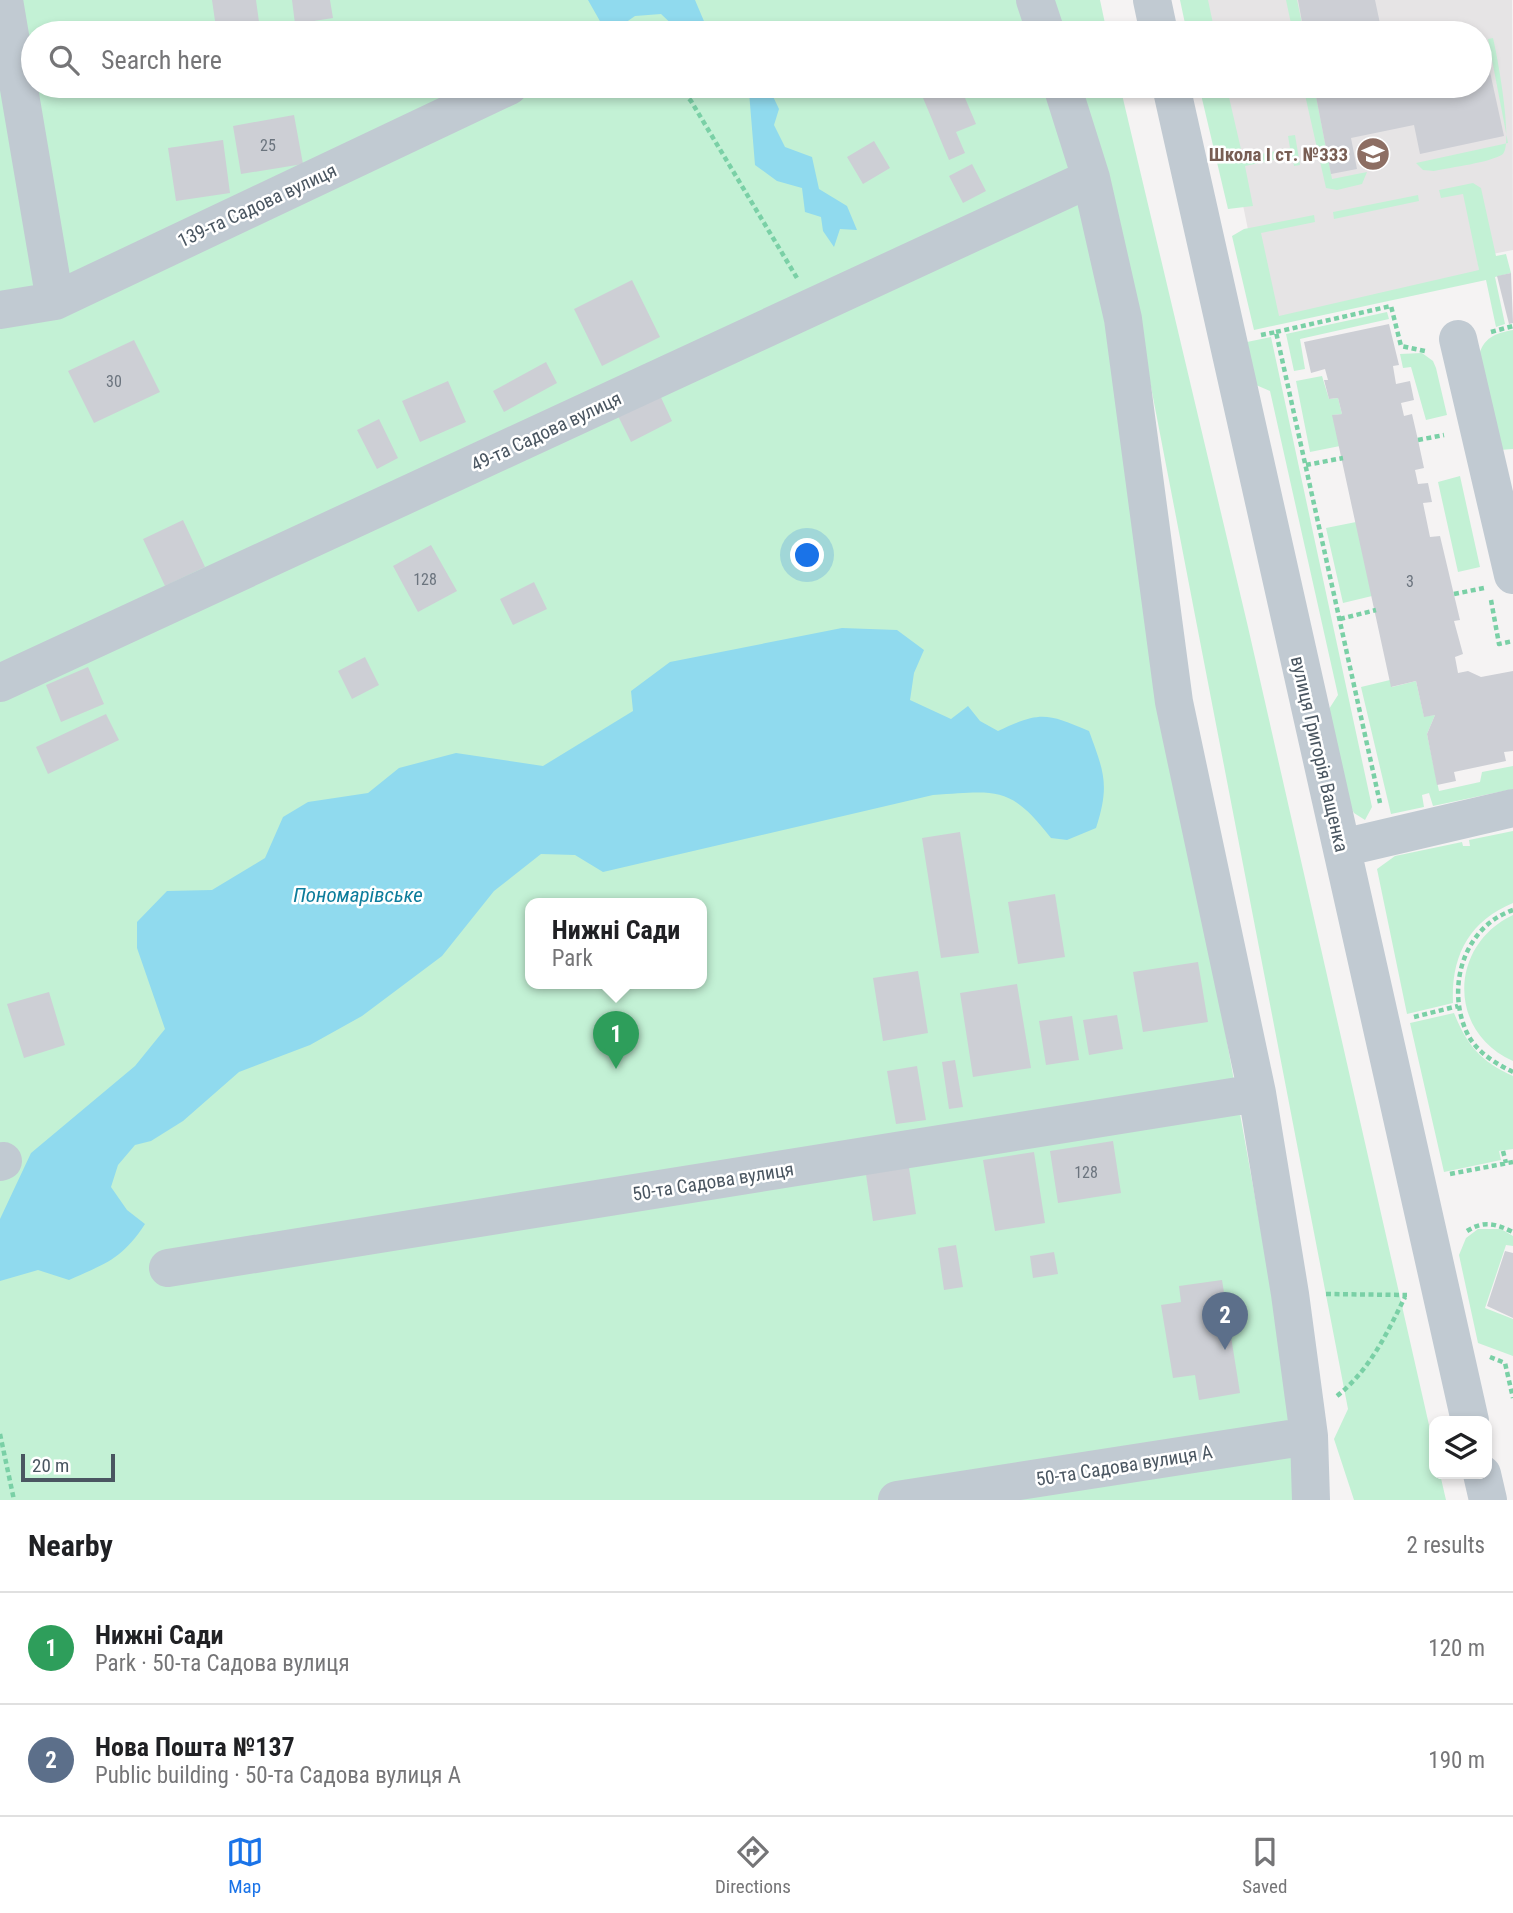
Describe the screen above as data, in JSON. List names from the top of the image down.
{
  "streets": {
    "street": [
      "139-та Садова вулиця",
      "49-та Садова вулиця",
      "вулиця Григорія Ващенка",
      "50-та Садова вулиця",
      "50-та Садова вулиця А"
    ]
  },
  "water": ["Пономарівське"],
  "places": {
    "school or university": ["Школа І ст. №333"]
  },
  "house_numbers": [
    "25",
    "30",
    "128",
    "3",
    "128"
  ],
  "scale_bar": "20 m",
  "page": {
    "search": "Search here",
    "popup": ["Нижні Сади", "Park"],
    "pins": ["1", "2"],
    "scale": "20 m",
    "heading": ["Nearby", "2 results"],
    "list": [
      {
        "mark": "1",
        "name": "Нижні Сади",
        "note": "Park · 50-та Садова вулиця",
        "value": "120 m"
      },
      {
        "mark": "2",
        "name": "Нова Пошта №137",
        "note": "Public building · 50-та Садова вулиця А",
        "value": "190 m"
      }
    ],
    "nav": ["Map", "Directions", "Saved"]
  }
}
